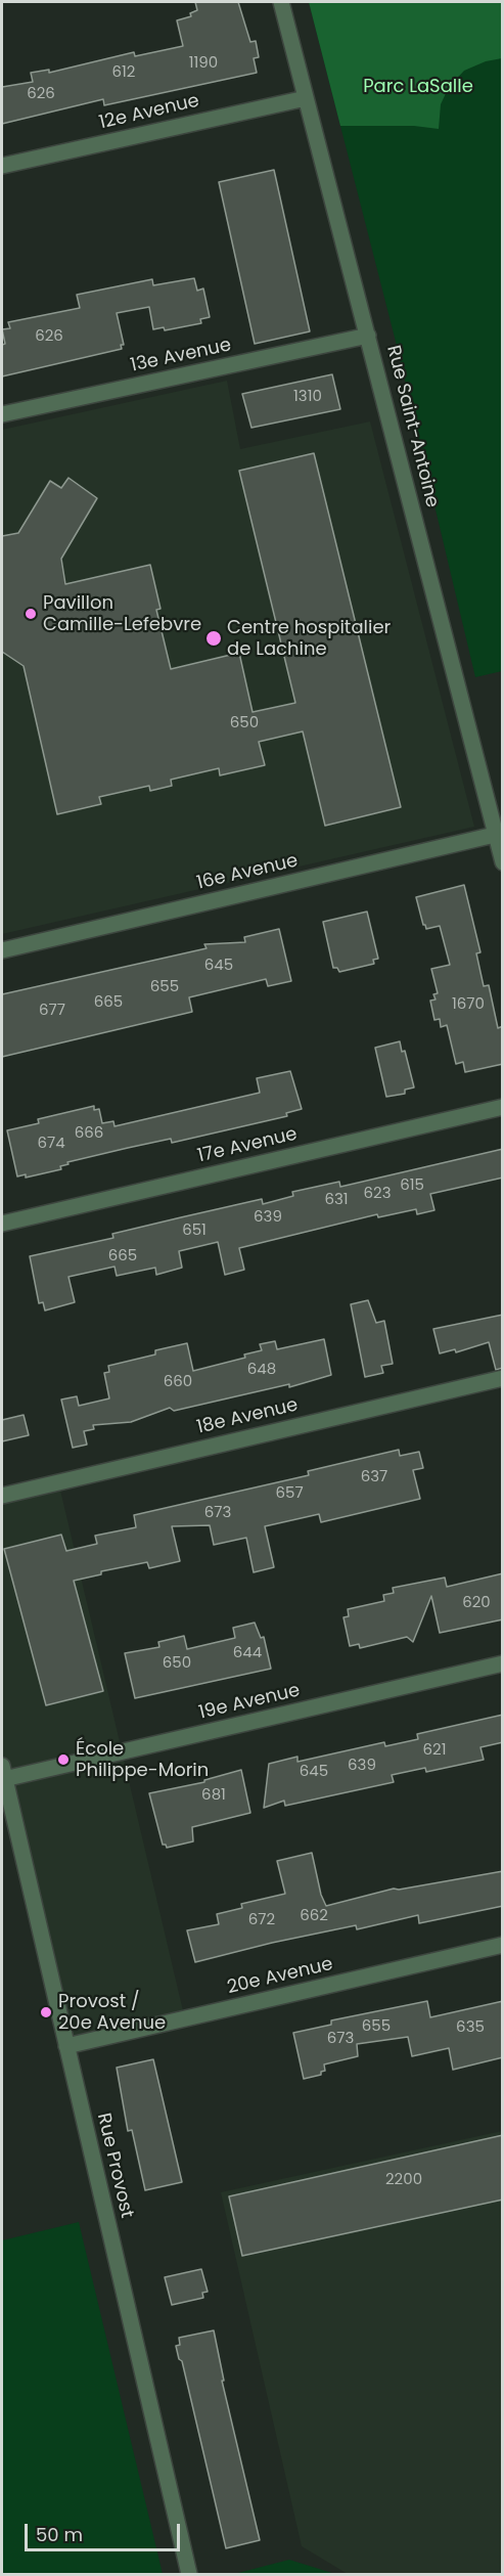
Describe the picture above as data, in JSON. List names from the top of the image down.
{
  "streets": {
    "street": [
      "12e Avenue",
      "13e Avenue",
      "Rue Saint-Antoine",
      "16e Avenue",
      "17e Avenue",
      "18e Avenue",
      "19e Avenue",
      "20e Avenue",
      "Rue Provost"
    ]
  },
  "crossings": [
    ["12e Avenue", "Rue Saint-Antoine"],
    ["13e Avenue", "Rue Saint-Antoine"],
    ["Rue Saint-Antoine", "16e Avenue"],
    ["19e Avenue", "Rue Provost"],
    ["20e Avenue", "Rue Provost"]
  ],
  "parks": ["Parc LaSalle"],
  "places": [
    "Pavillon Camille-Lefebvre",
    "Centre hospitalier de Lachine",
    "École Philippe-Morin",
    "Provost / 20e Avenue"
  ],
  "house_numbers": [
    "1190",
    "612",
    "626",
    "626",
    "1310",
    "650",
    "645",
    "655",
    "665",
    "1670",
    "677",
    "666",
    "674",
    "615",
    "623",
    "631",
    "639",
    "651",
    "665",
    "648",
    "660",
    "637",
    "657",
    "673",
    "620",
    "644",
    "650",
    "621",
    "639",
    "645",
    "681",
    "662",
    "672",
    "655",
    "635",
    "673",
    "2200"
  ],
  "scale_bar": "50 m"
}
